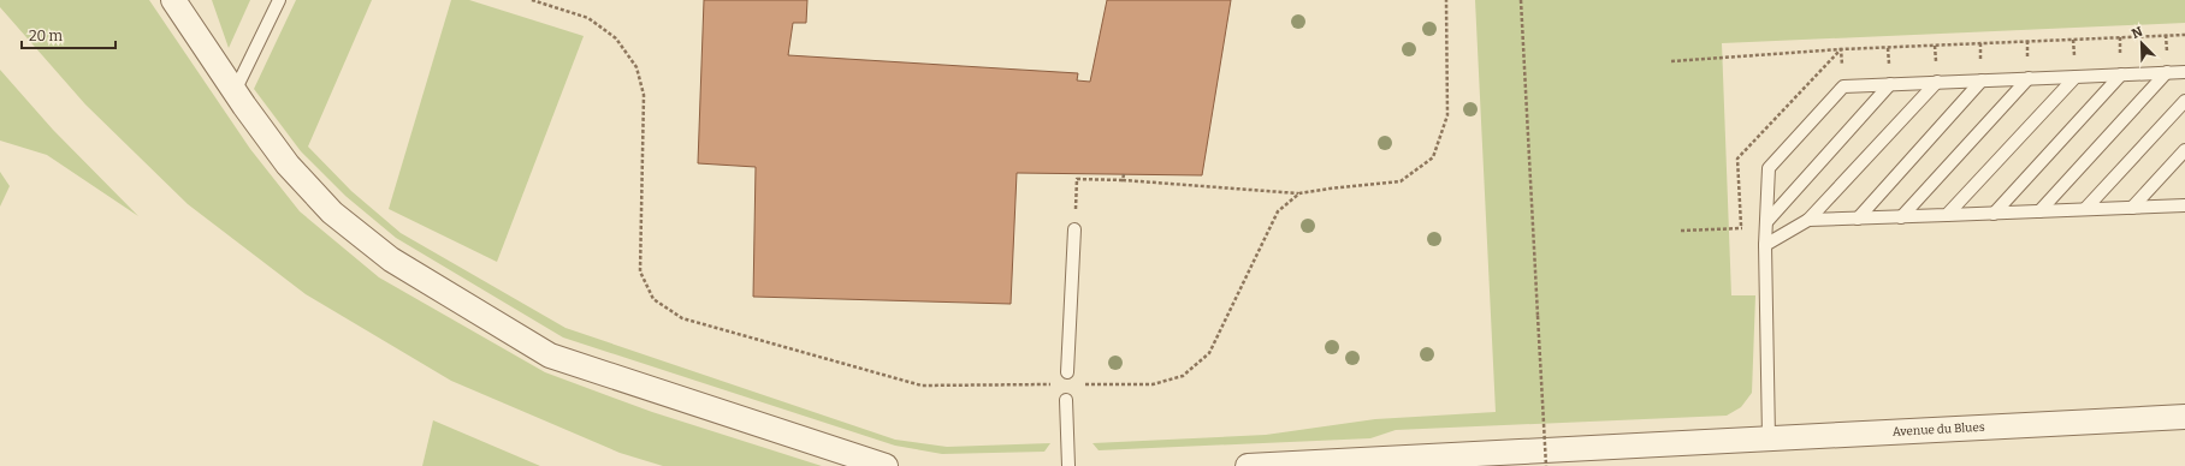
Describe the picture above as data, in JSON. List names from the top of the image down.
{
  "streets": {
    "street": ["Avenue du Blues"]
  },
  "scale_bar": "20 m",
  "north": "top left"
}
